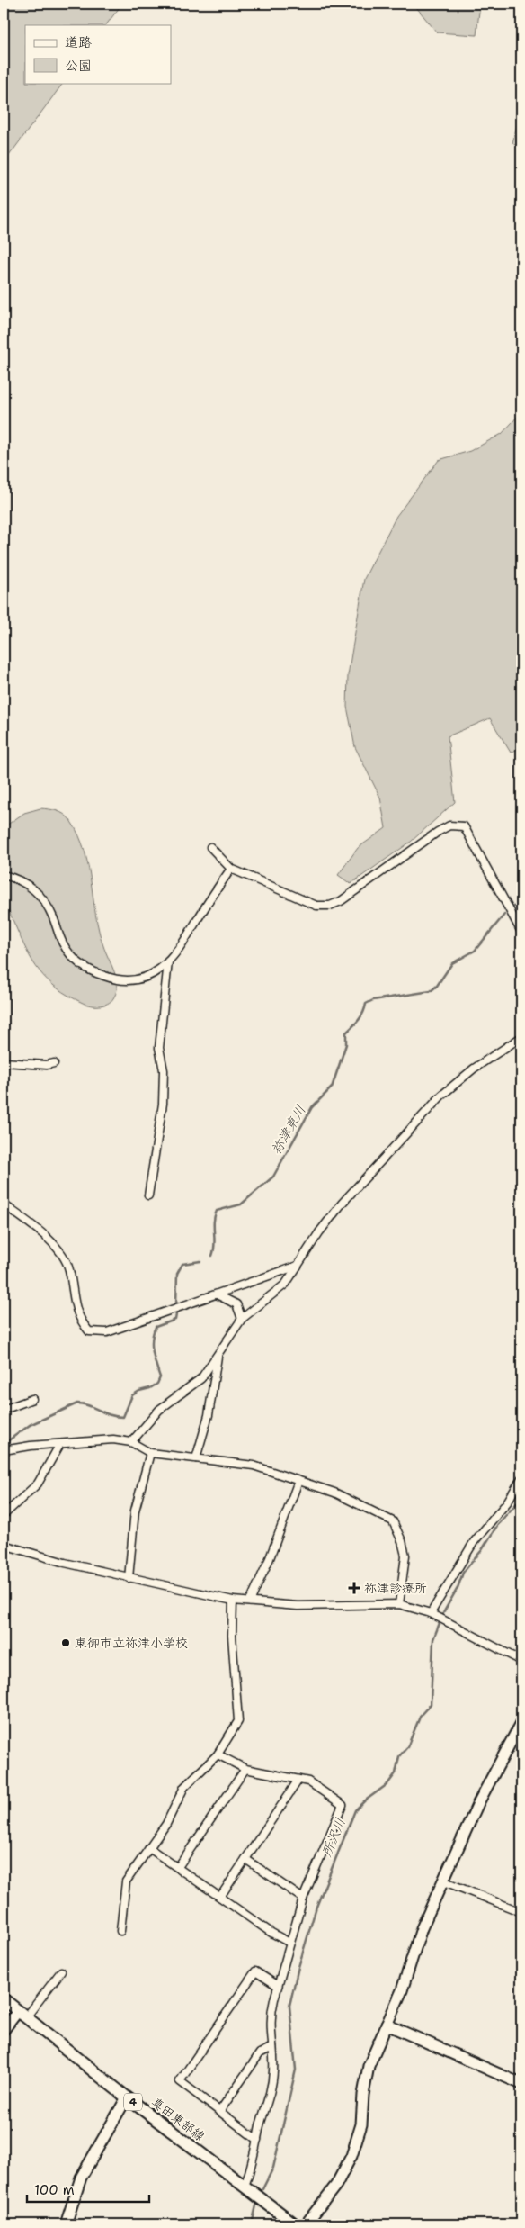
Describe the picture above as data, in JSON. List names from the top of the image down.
{
  "streets": {
    "main road": ["4", "真田東部線"]
  },
  "water": ["祢津東川", "所沢川"],
  "places": {
    "health": ["祢津診療所"],
    "other": ["東御市立祢津小学校"]
  },
  "legend": ["道路", "公園"],
  "scale_bar": "100 m"
}
